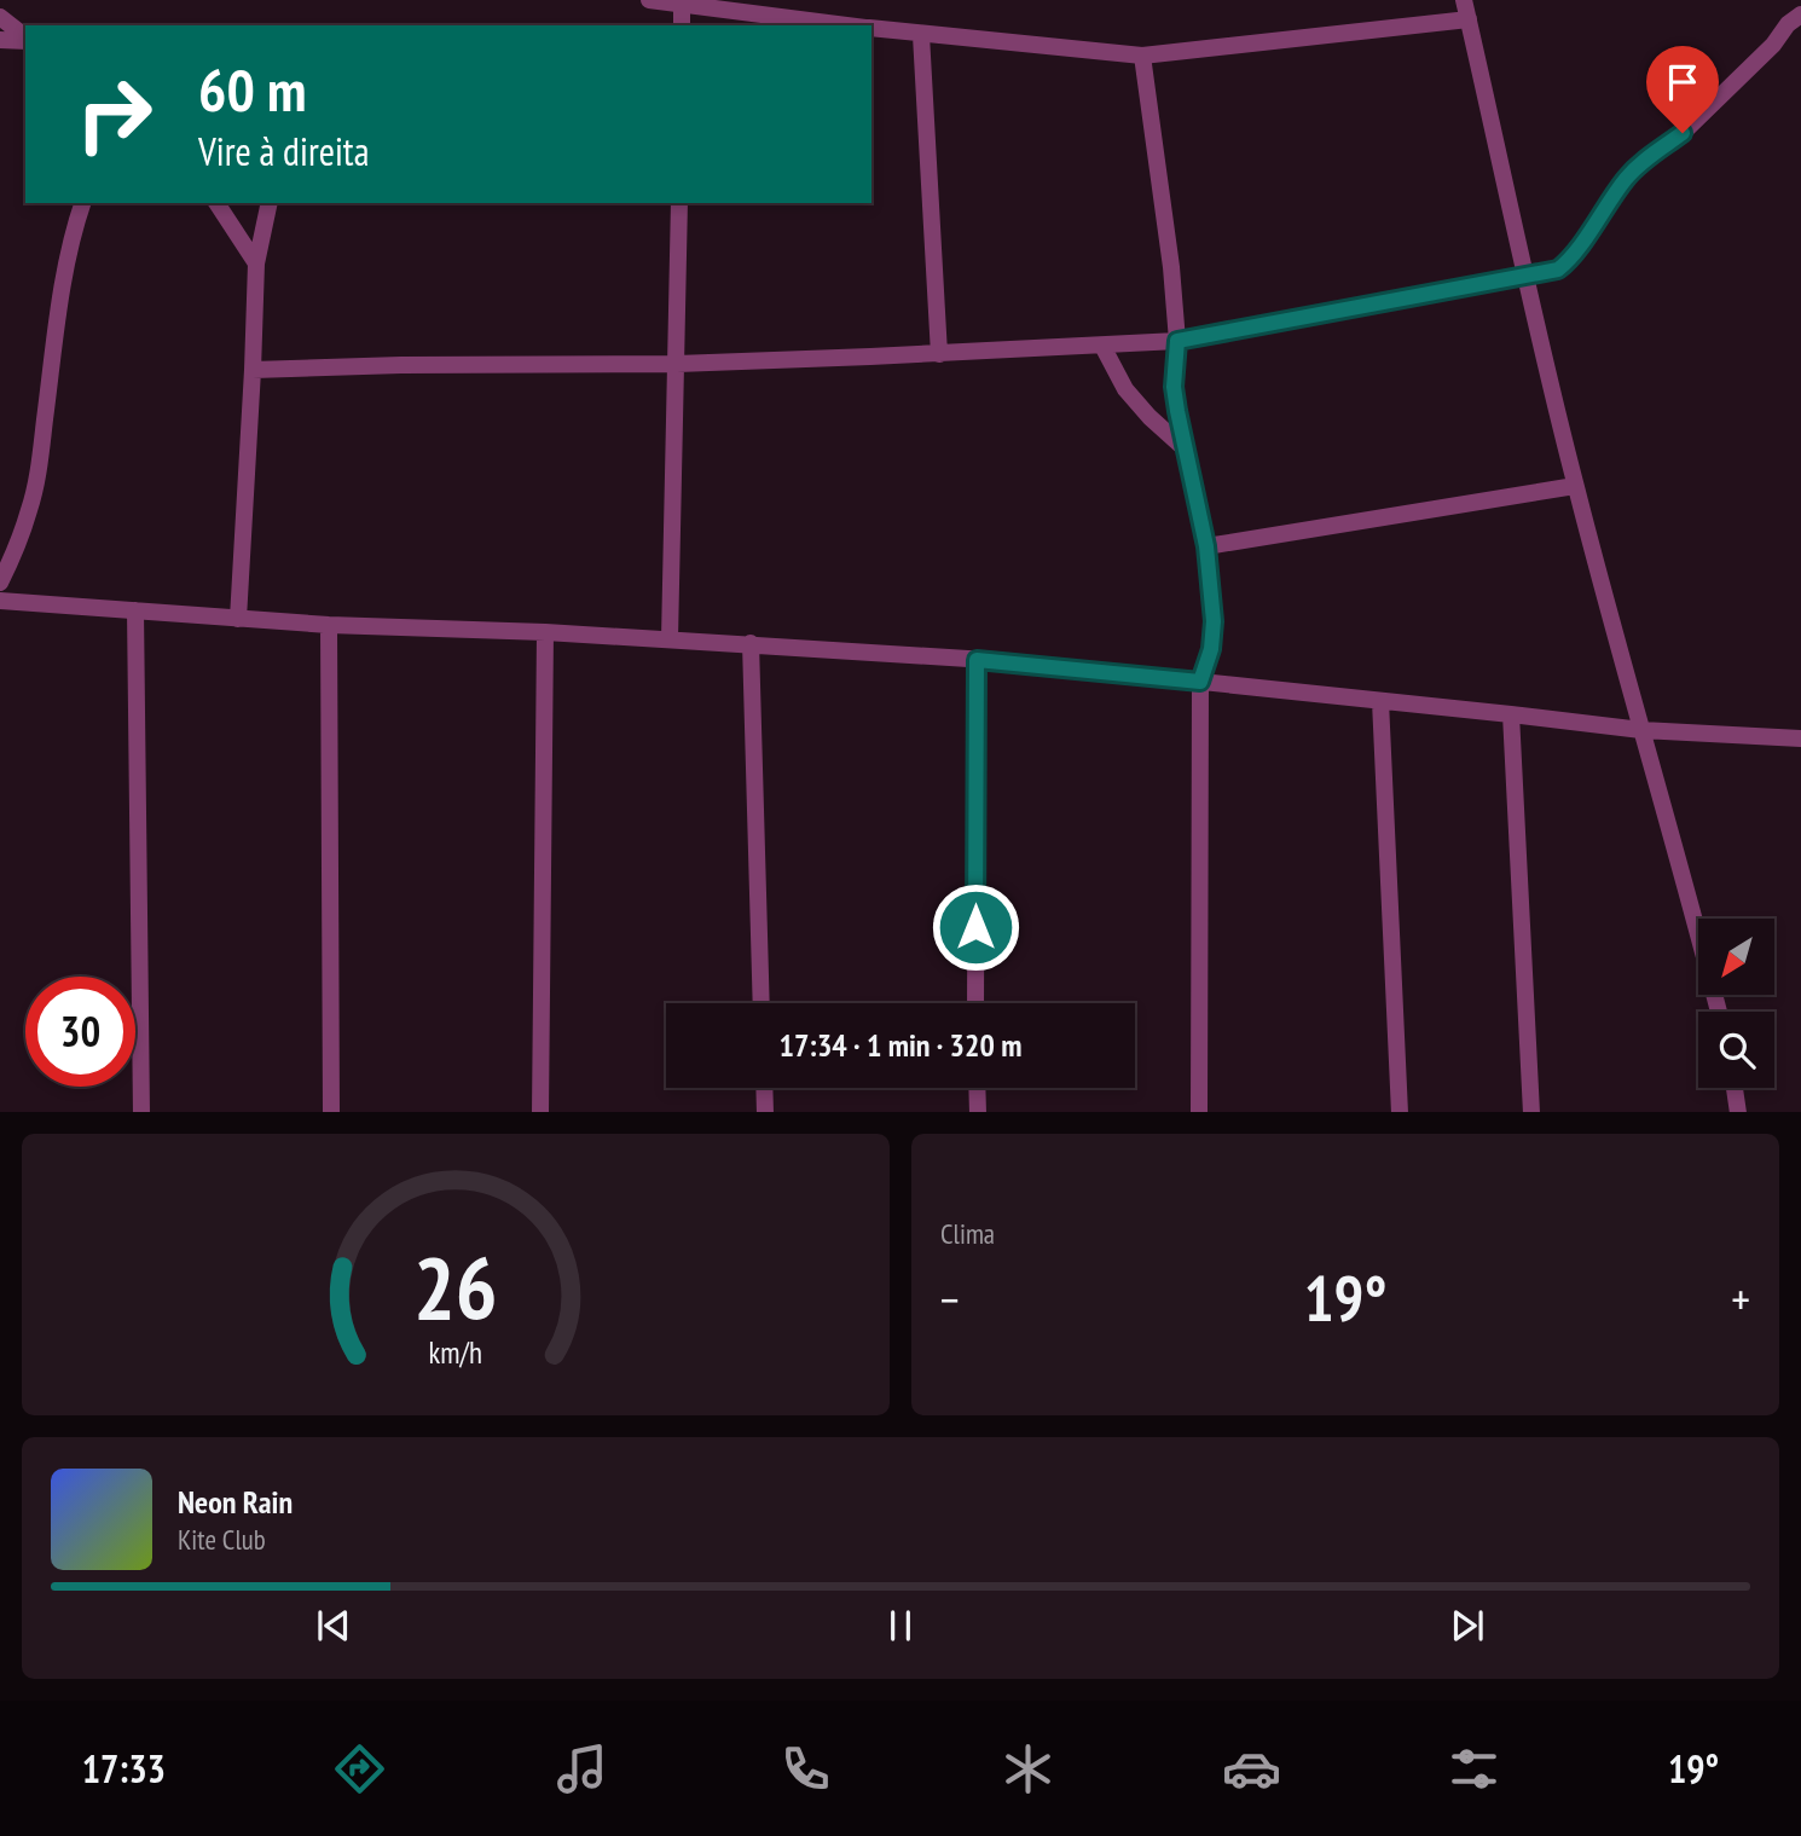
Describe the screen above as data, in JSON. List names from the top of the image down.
{
  "north": "bottom left",
  "page": {
    "turn": ["60 m", "Vire à direita"],
    "limit": "30",
    "trip": "17:34 · 1 min · 320 m",
    "tile": "Clima",
    "heat": ["−", "19°", "+"],
    "song": ["Neon Rain", "Kite Club"],
    "tabs": ["17:33", "19°"],
    "gauge": ["26", "km/h"]
  }
}
